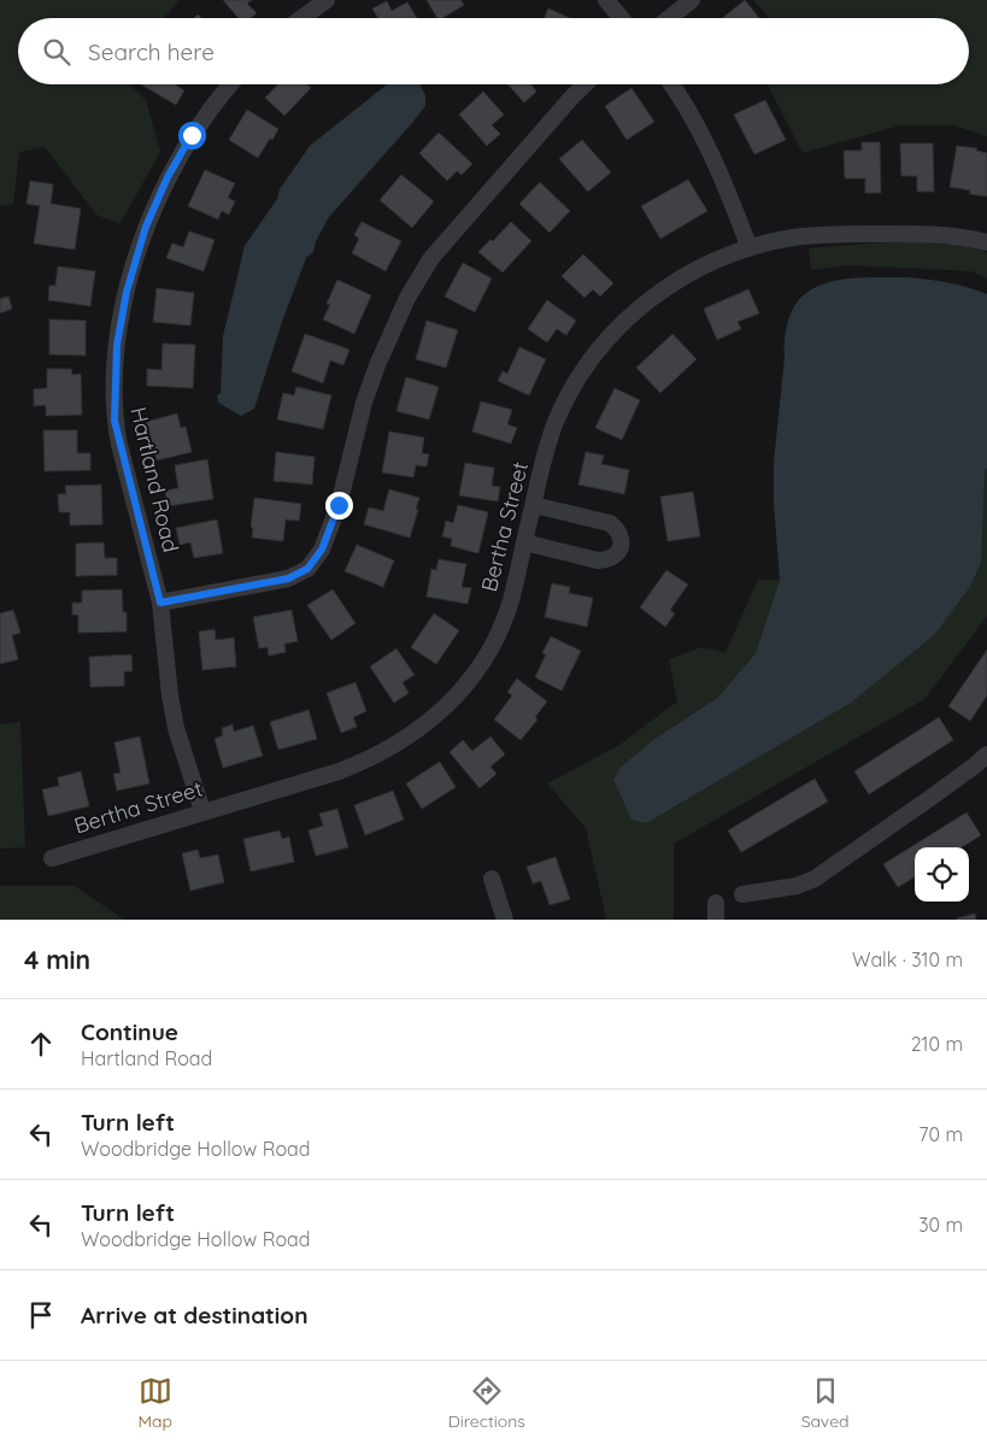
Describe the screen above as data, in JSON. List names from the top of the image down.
{
  "streets": {
    "street": ["Hartland Road", "Bertha Street"]
  },
  "crossings": [
    ["Hartland Road", "Bertha Street"]
  ],
  "page": {
    "search": "Search here",
    "heading": ["4 min", "Walk · 310 m"],
    "list": [
      ["Continue", "Hartland Road", "210 m"],
      ["Turn left", "Woodbridge Hollow Road", "70 m"],
      ["Turn left", "Woodbridge Hollow Road", "30 m"],
      "Arrive at destination"
    ],
    "nav": ["Map", "Directions", "Saved"]
  }
}
